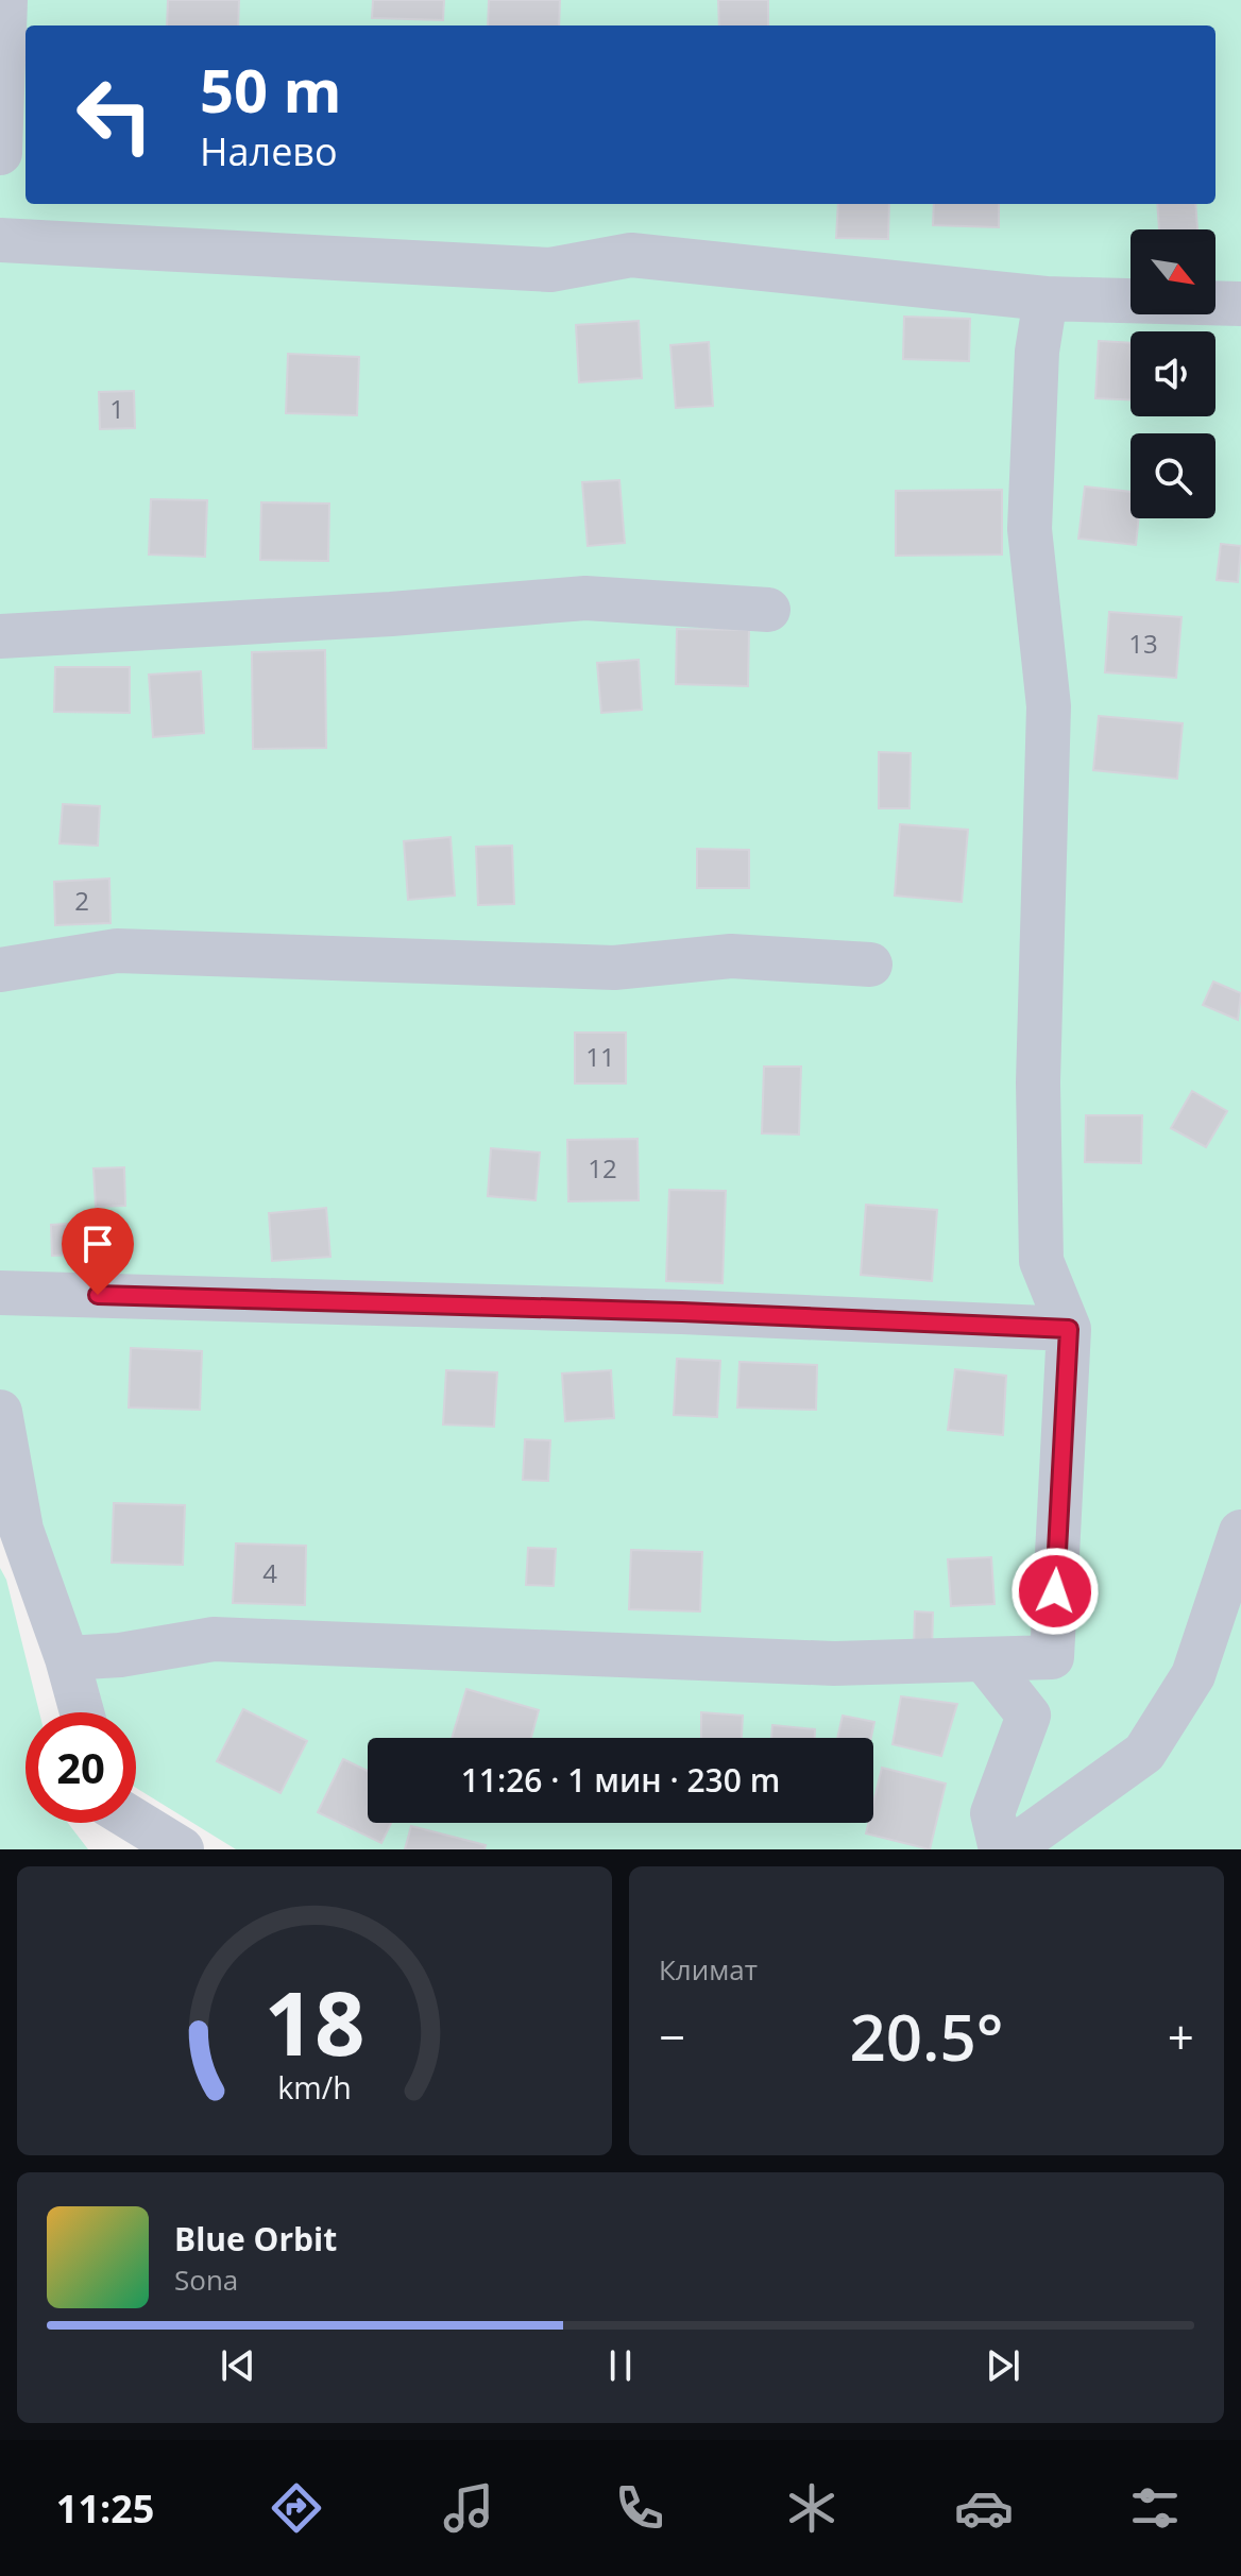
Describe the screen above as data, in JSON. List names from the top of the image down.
{
  "house_numbers": [
    "1",
    "13",
    "2",
    "11",
    "12",
    "4"
  ],
  "north": "bottom right",
  "page": {
    "turn": ["50 m", "Налево"],
    "limit": "20",
    "trip": "11:26 · 1 мин · 230 m",
    "tile": "Климат",
    "heat": ["−", "20.5°", "+"],
    "song": ["Blue Orbit", "Sona"],
    "tabs": "11:25",
    "gauge": ["18", "km/h"]
  }
}
